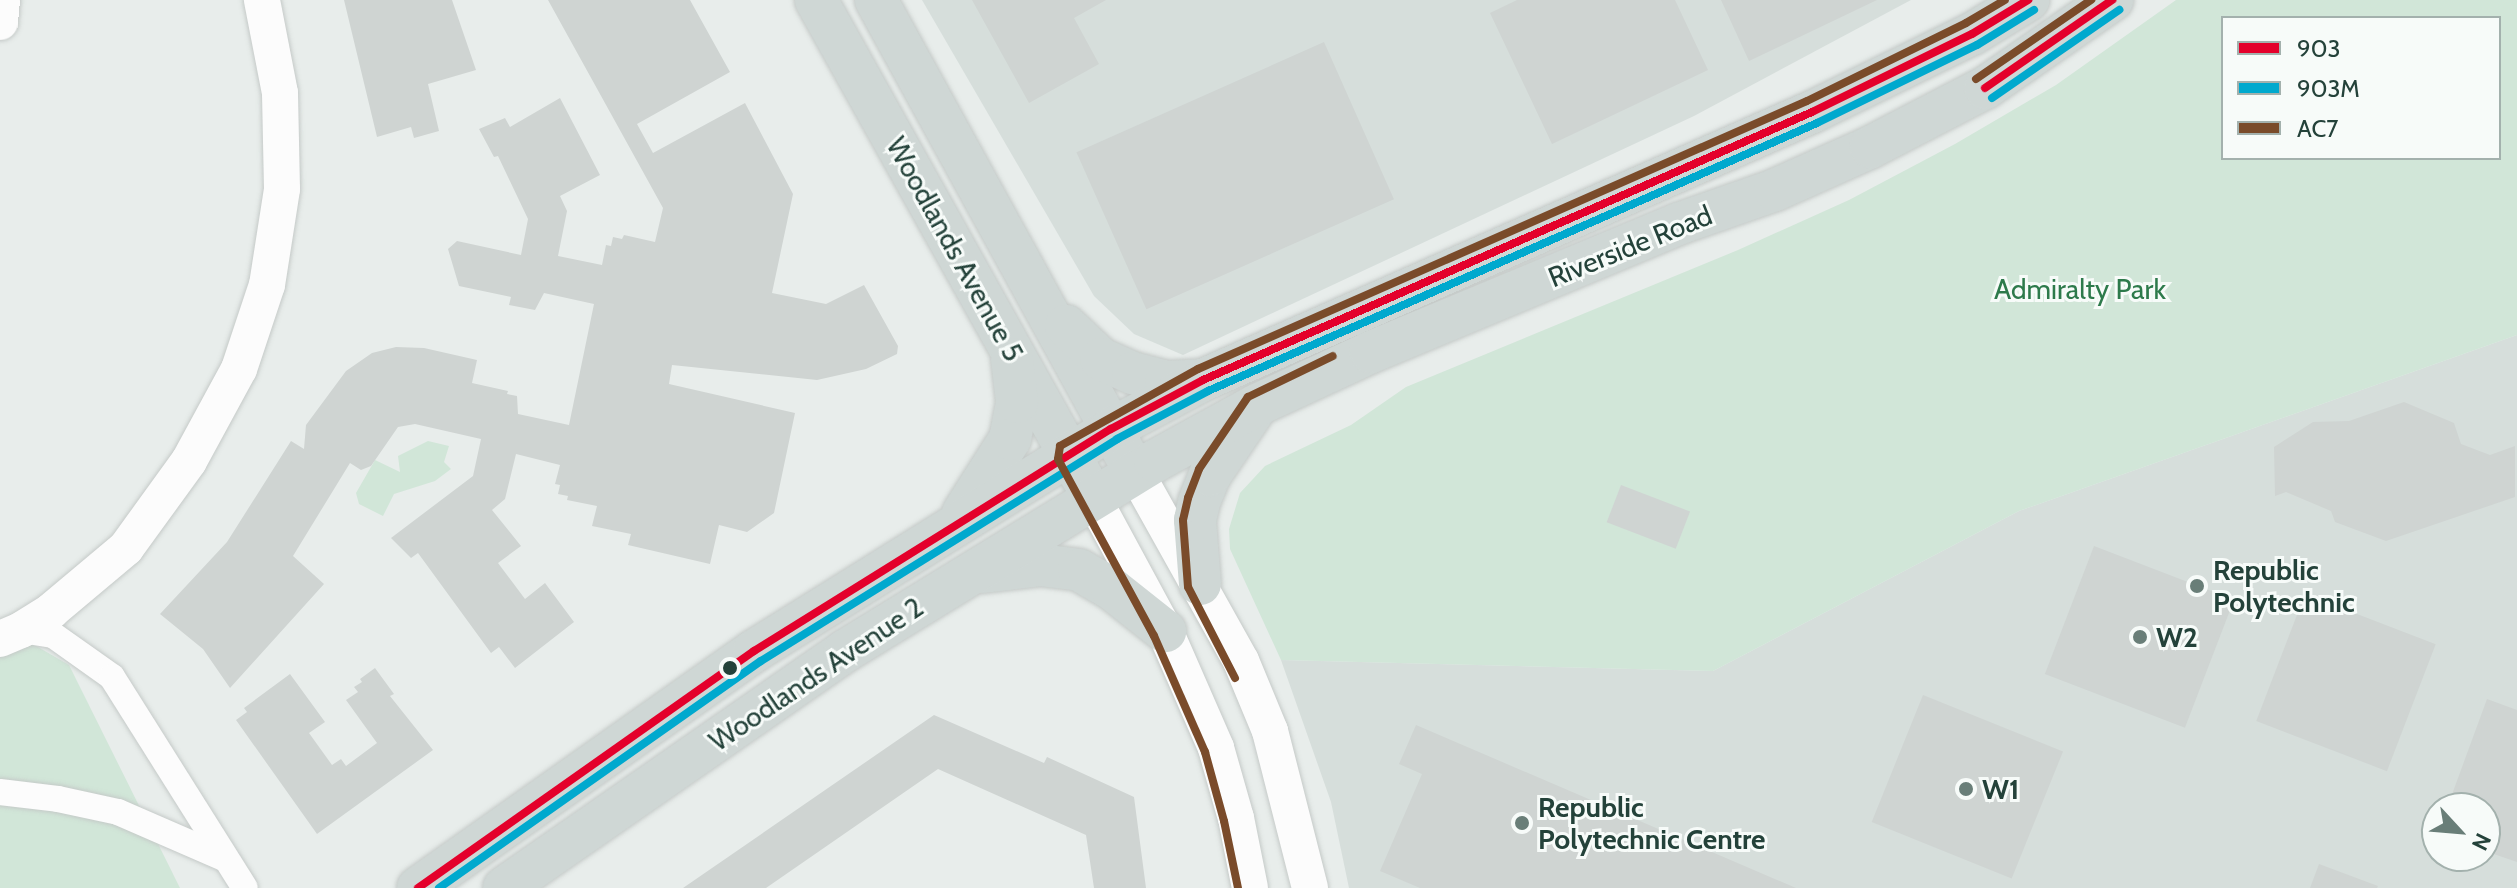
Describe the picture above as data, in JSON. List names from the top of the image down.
{
  "streets": {
    "main road": ["Riverside Road", "Woodlands Avenue 5", "Woodlands Avenue 2"]
  },
  "crossings": [
    ["Riverside Road", "Woodlands Avenue 5"],
    ["Riverside Road", "Woodlands Avenue 2"],
    ["Woodlands Avenue 5", "Woodlands Avenue 2"]
  ],
  "parks": ["Admiralty Park"],
  "places": [
    "Republic Polytechnic",
    "W2",
    "W1",
    "Republic Polytechnic Centre"
  ],
  "lines": ["transit line 903", "transit line AC7", "transit line 903M"],
  "legend": ["903", "903M", "AC7"],
  "north": "bottom right"
}
